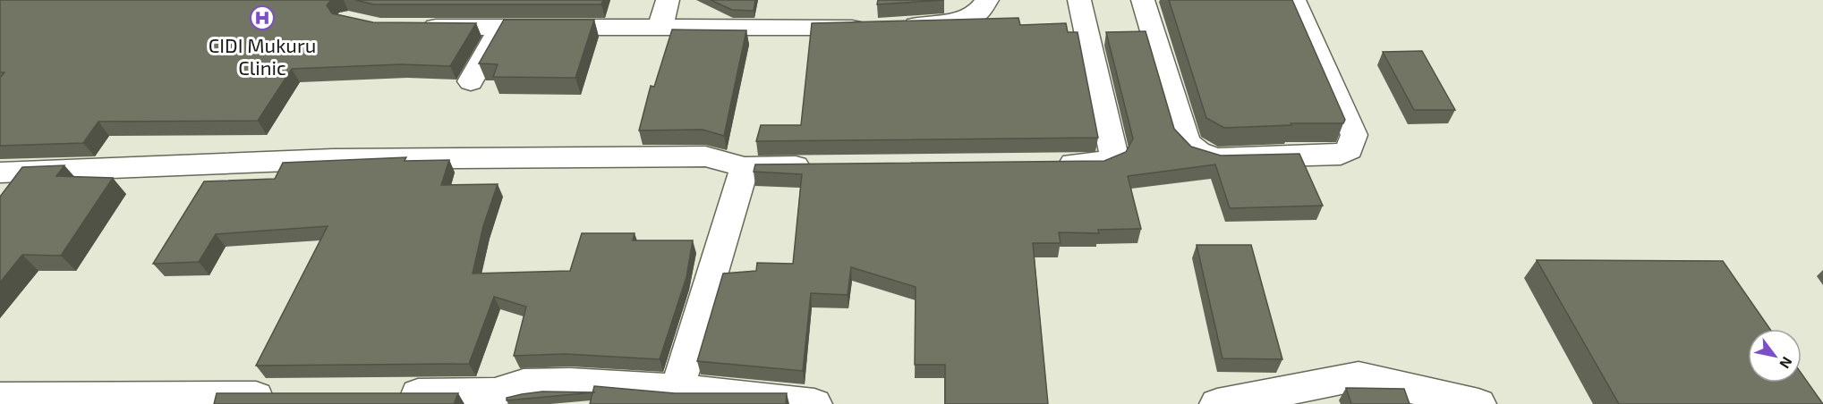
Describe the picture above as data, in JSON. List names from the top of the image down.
{
  "places": {
    "hospital": ["CIDI Mukuru Clinic"]
  },
  "north": "bottom right"
}
